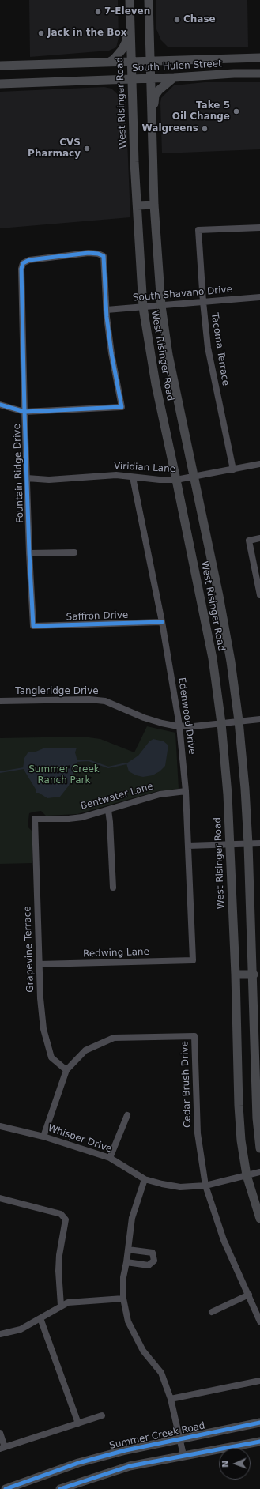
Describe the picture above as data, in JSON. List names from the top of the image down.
{
  "streets": {
    "main road": ["South Hulen Street", "West Risinger Road", "Summer Creek Road"],
    "street": [
      "South Shavano Drive",
      "Tacoma Terrace",
      "Viridian Lane",
      "Fountain Ridge Drive",
      "Saffron Drive",
      "Tangleridge Drive",
      "Edenwood Drive",
      "Bentwater Lane",
      "Grapevine Terrace",
      "Redwing Lane",
      "Cedar Brush Drive",
      "Whisper Drive"
    ]
  },
  "crossings": [
    ["South Hulen Street", "West Risinger Road"],
    ["West Risinger Road", "South Shavano Drive"],
    ["West Risinger Road", "Viridian Lane"],
    ["West Risinger Road", "Tangleridge Drive"],
    ["West Risinger Road", "Whisper Drive"],
    ["South Shavano Drive", "Tacoma Terrace"],
    ["South Shavano Drive", "Fountain Ridge Drive"],
    ["Tacoma Terrace", "Viridian Lane"],
    ["Viridian Lane", "Fountain Ridge Drive"],
    ["Viridian Lane", "Edenwood Drive"],
    ["Fountain Ridge Drive", "Saffron Drive"],
    ["Saffron Drive", "Edenwood Drive"],
    ["Tangleridge Drive", "Edenwood Drive"],
    ["Edenwood Drive", "Bentwater Lane"],
    ["Edenwood Drive", "Redwing Lane"],
    ["Bentwater Lane", "Grapevine Terrace"],
    ["Grapevine Terrace", "Redwing Lane"],
    ["Grapevine Terrace", "Cedar Brush Drive"],
    ["Cedar Brush Drive", "Whisper Drive"]
  ],
  "parks": ["Summer Creek Ranch Park"],
  "places": [
    "7-Eleven",
    "Chase",
    "Jack in the Box",
    "Take 5 Oil Change",
    "Walgreens",
    "CVS Pharmacy"
  ],
  "north": "left"
}
